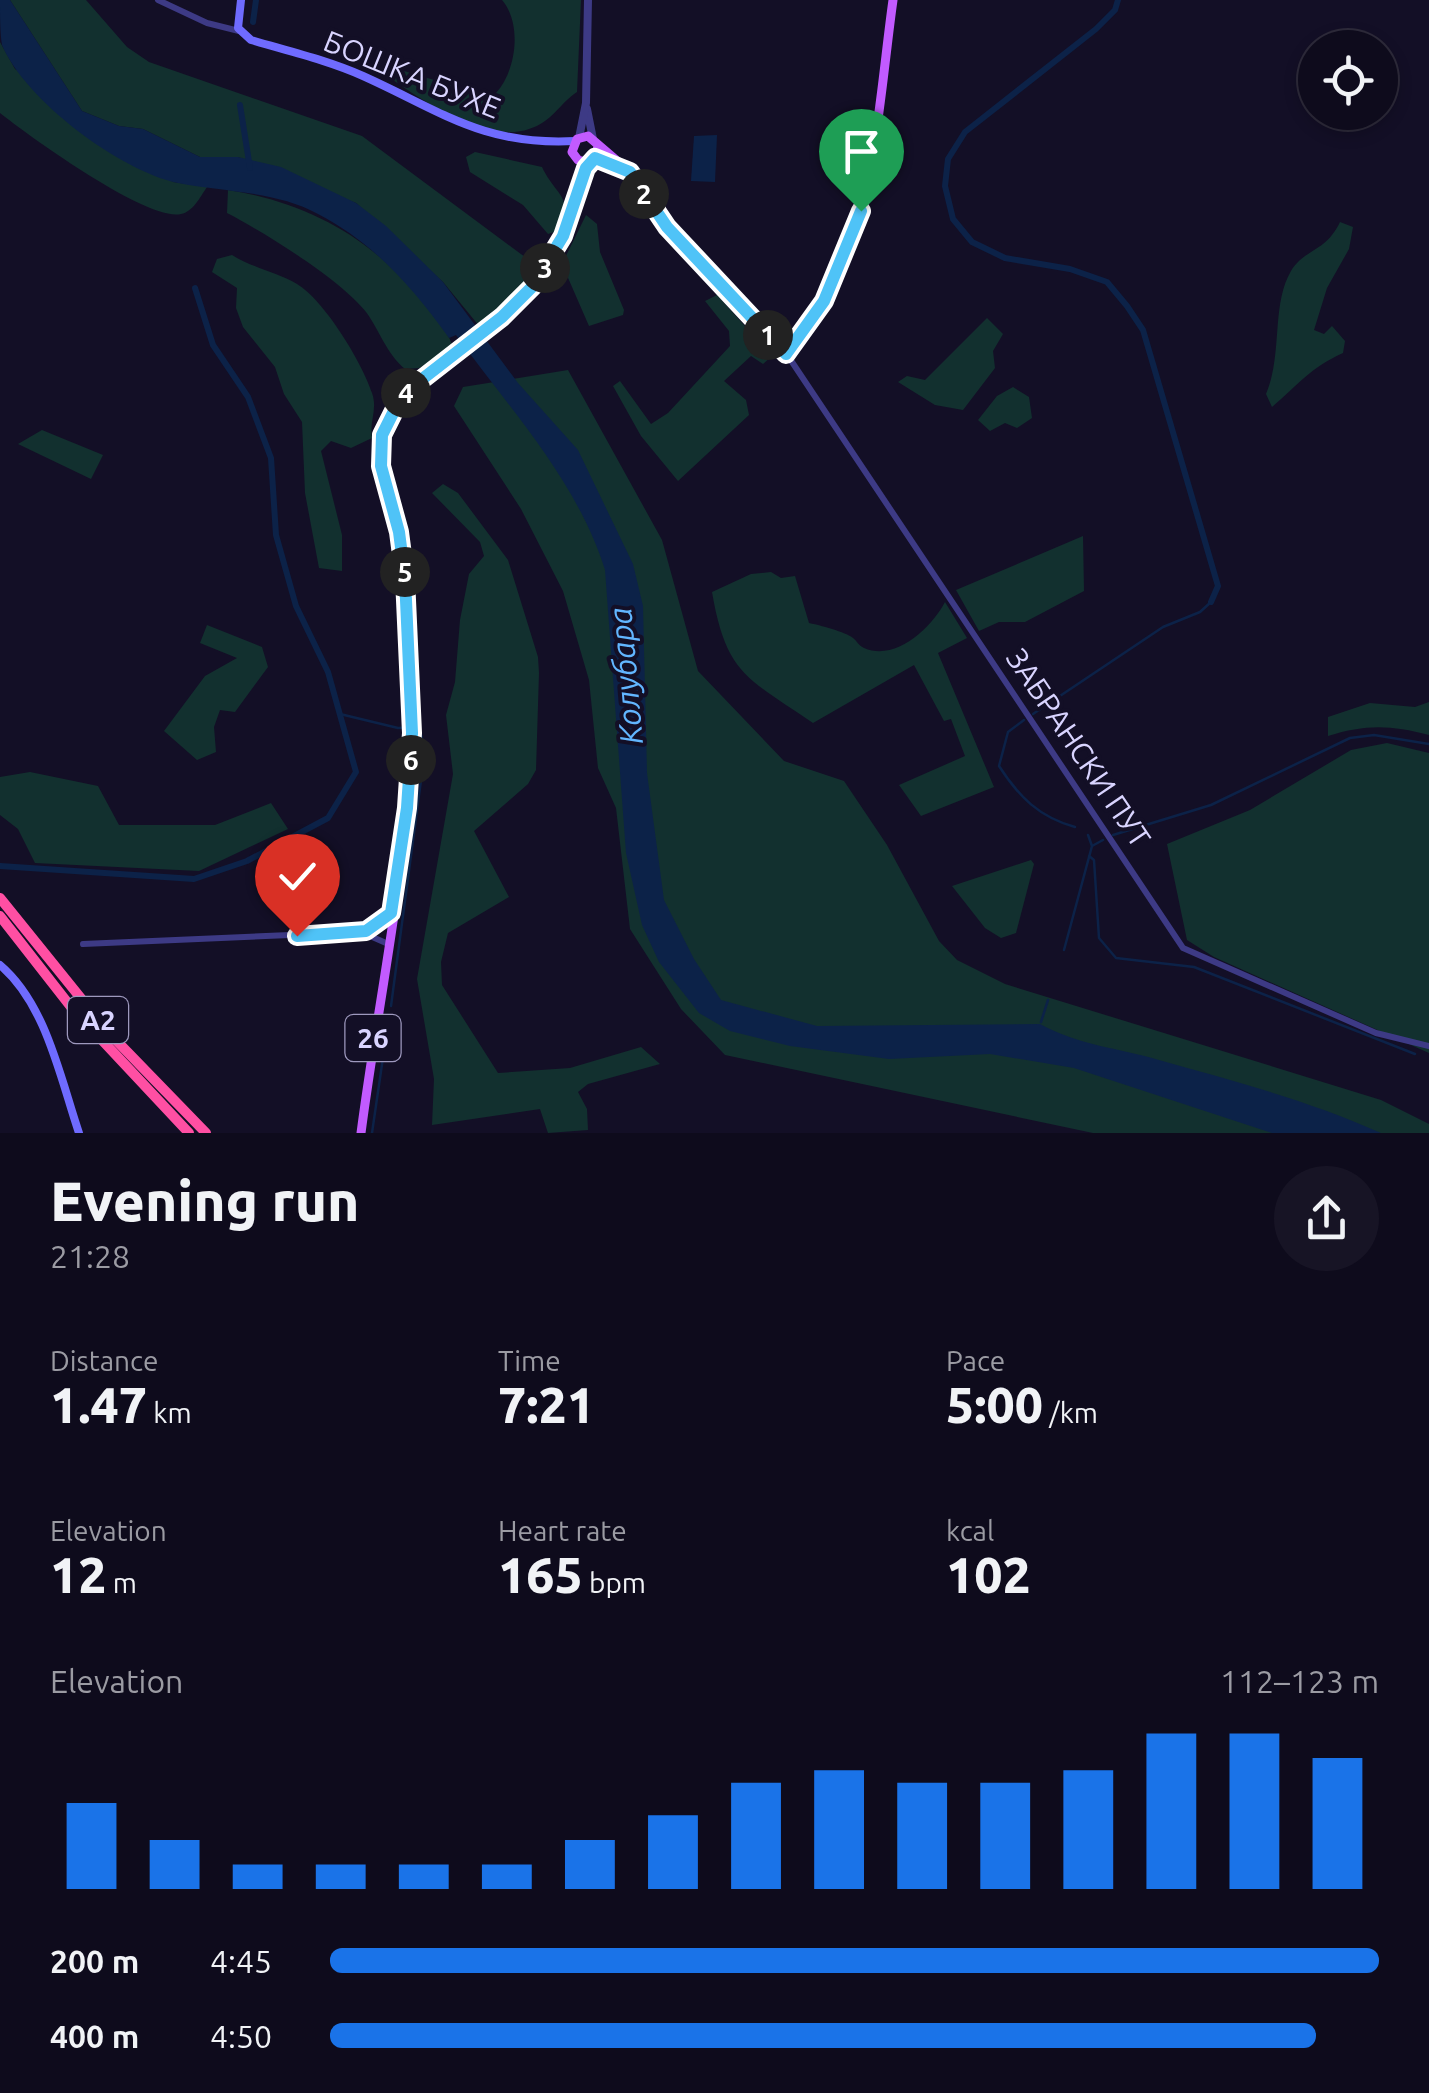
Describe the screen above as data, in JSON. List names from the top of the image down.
{
  "streets": {
    "highway": ["A2"],
    "main road": ["БОШКА БУХЕ", "26"],
    "street": ["ЗАБРАНСКИ ПУТ"]
  },
  "crossings": [
    ["БОШКА БУХЕ", "26"]
  ],
  "water": ["Колубара"],
  "page": {
    "pins": [
      "2",
      "3",
      "1",
      "4",
      "5",
      "6"
    ],
    "heading": ["Evening run", "21:28"],
    "stats": [
      ["Distance", "1.47 km"],
      ["Time", "7:21"],
      ["Pace", "5:00 /km"],
      ["Elevation", "12 m"],
      ["Heart rate", "165 bpm"],
      ["kcal", "102"]
    ],
    "chart": ["Elevation", "112–123 m"],
    "list": [
      {
        "name": "200 m",
        "note": "4:45"
      },
      {
        "name": "400 m",
        "note": "4:50"
      }
    ]
  }
}
